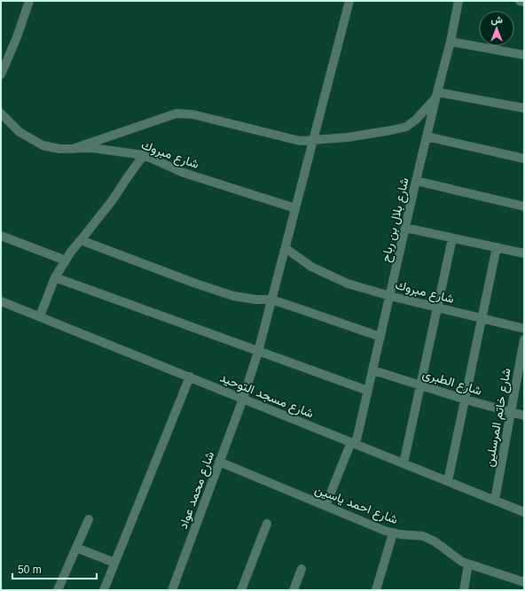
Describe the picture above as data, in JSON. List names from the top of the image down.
{
  "streets": {
    "street": [
      "شارع مبروك",
      "شارع بلال بن رباح",
      "شارع الطبرى",
      "شارع مسجد التوحيد",
      "شارع خاتم المرسلين",
      "شارع محمد عواد",
      "شارع احمد ياسين"
    ]
  },
  "crossings": [
    ["شارع مبروك", "شارع بلال بن رباح"],
    ["شارع مبروك", "شارع محمد عواد"],
    ["شارع بلال بن رباح", "شارع الطبرى"],
    ["شارع بلال بن رباح", "شارع مسجد التوحيد"],
    ["شارع بلال بن رباح", "شارع احمد ياسين"],
    ["شارع الطبرى", "شارع خاتم المرسلين"],
    ["شارع مسجد التوحيد", "شارع خاتم المرسلين"],
    ["شارع مسجد التوحيد", "شارع محمد عواد"],
    ["شارع محمد عواد", "شارع احمد ياسين"]
  ],
  "scale_bar": "50 m",
  "north": "top"
}
